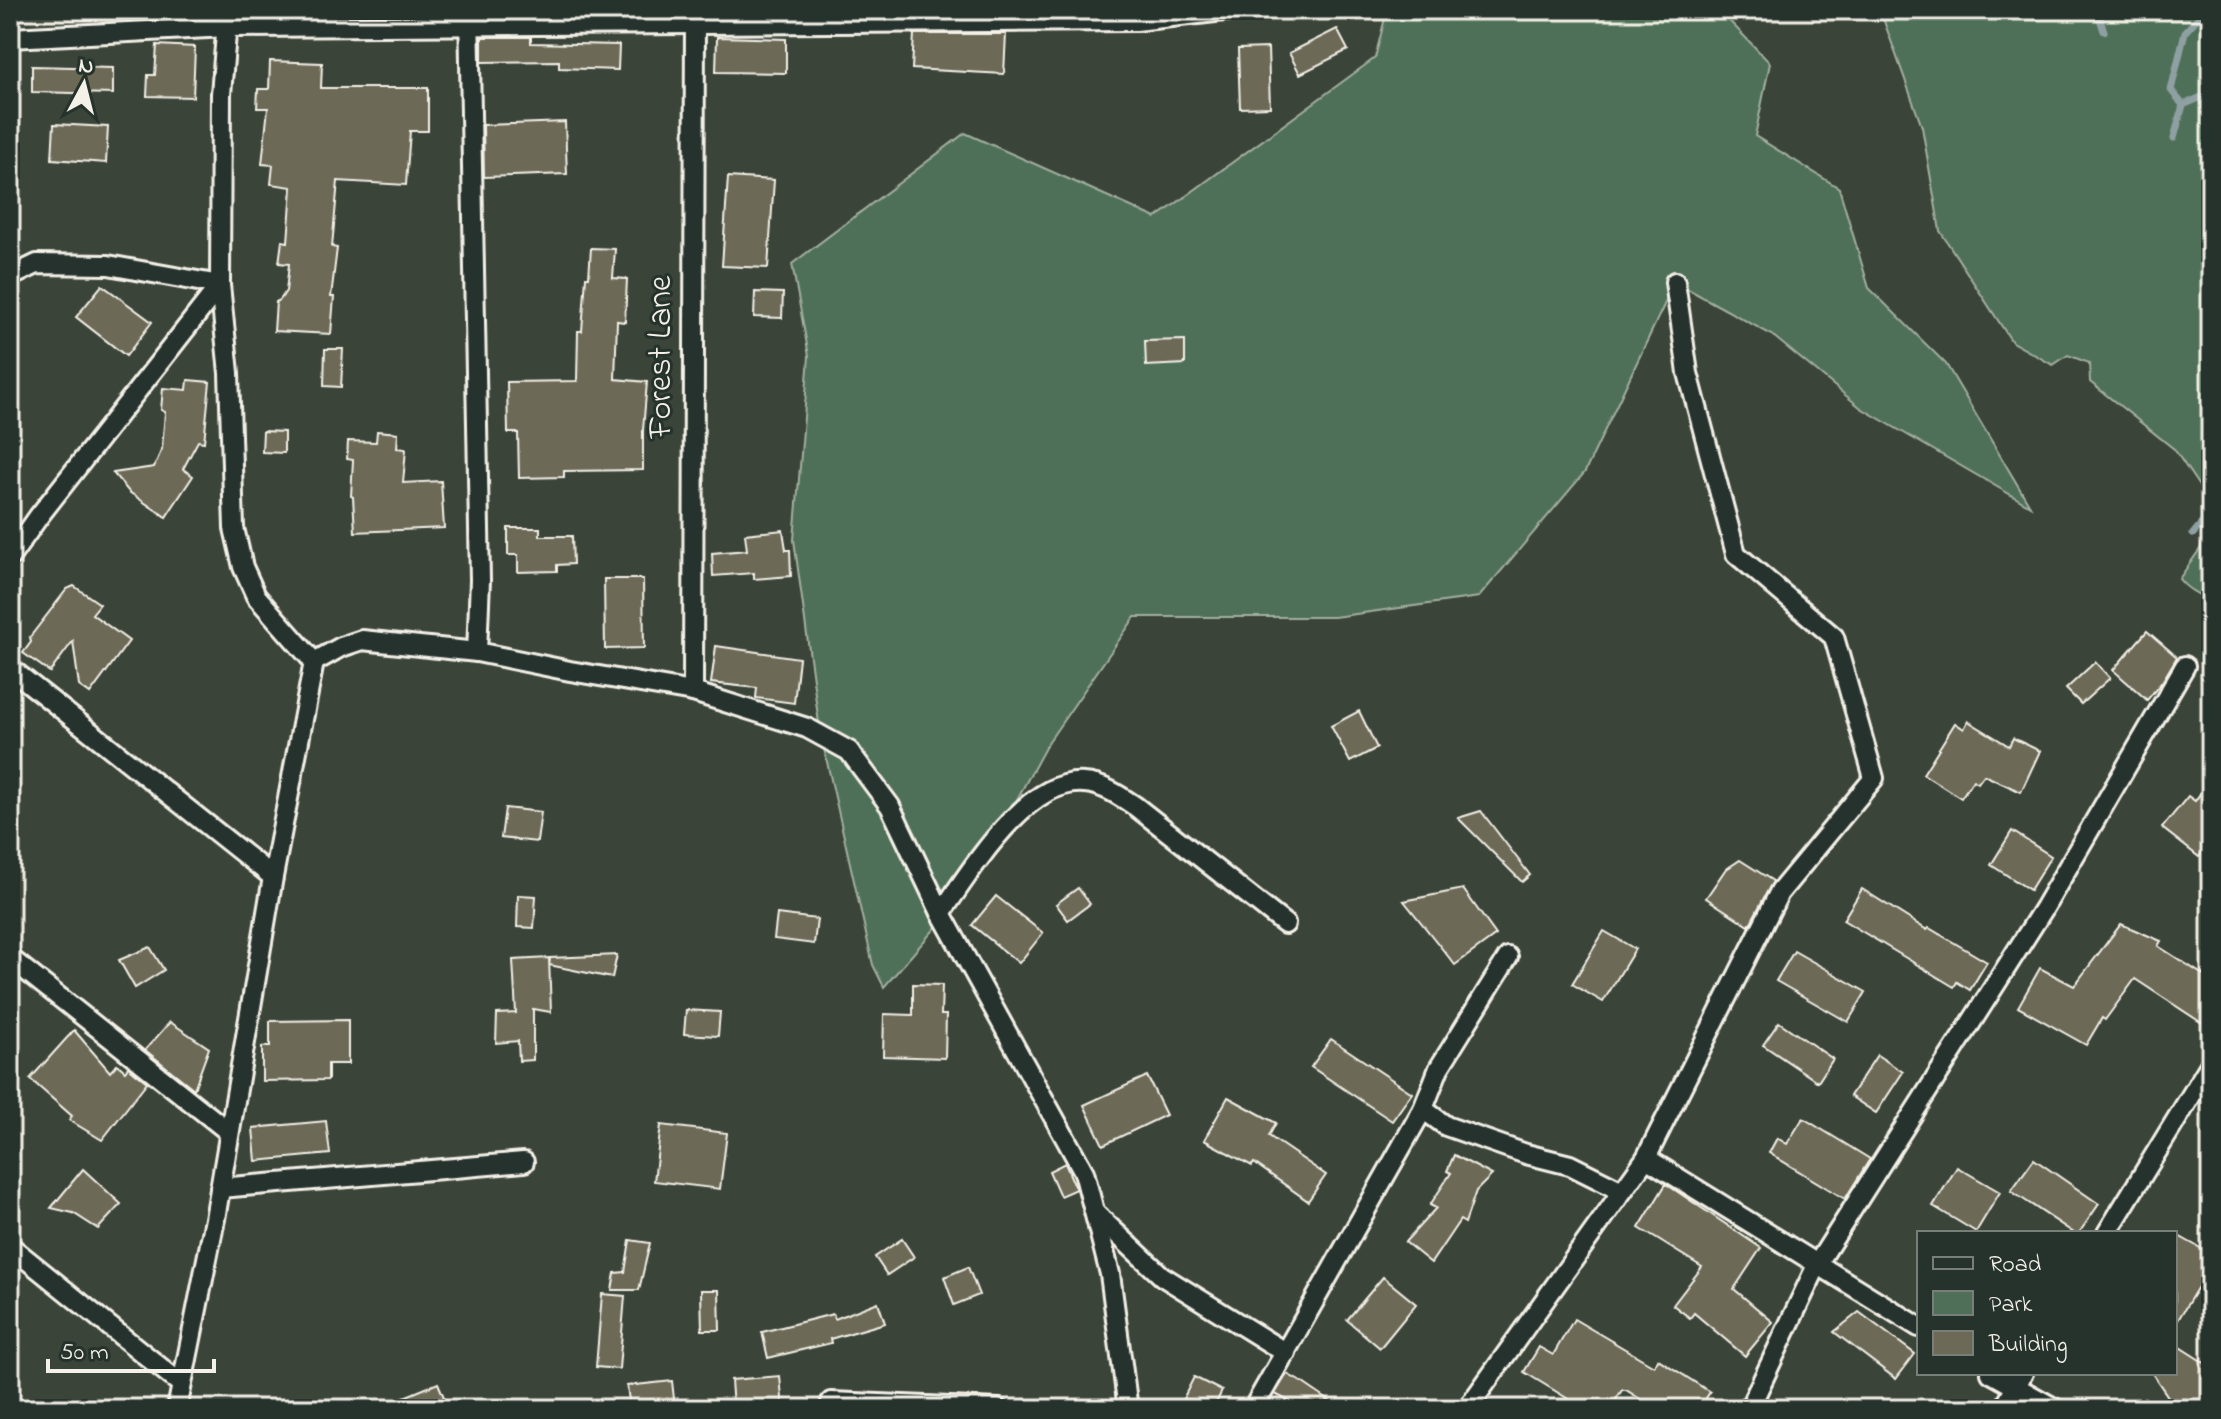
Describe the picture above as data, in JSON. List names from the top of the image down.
{
  "streets": {
    "street": ["Forest Lane"]
  },
  "legend": ["Road", "Park", "Building"],
  "scale_bar": "50 m",
  "north": "top"
}
